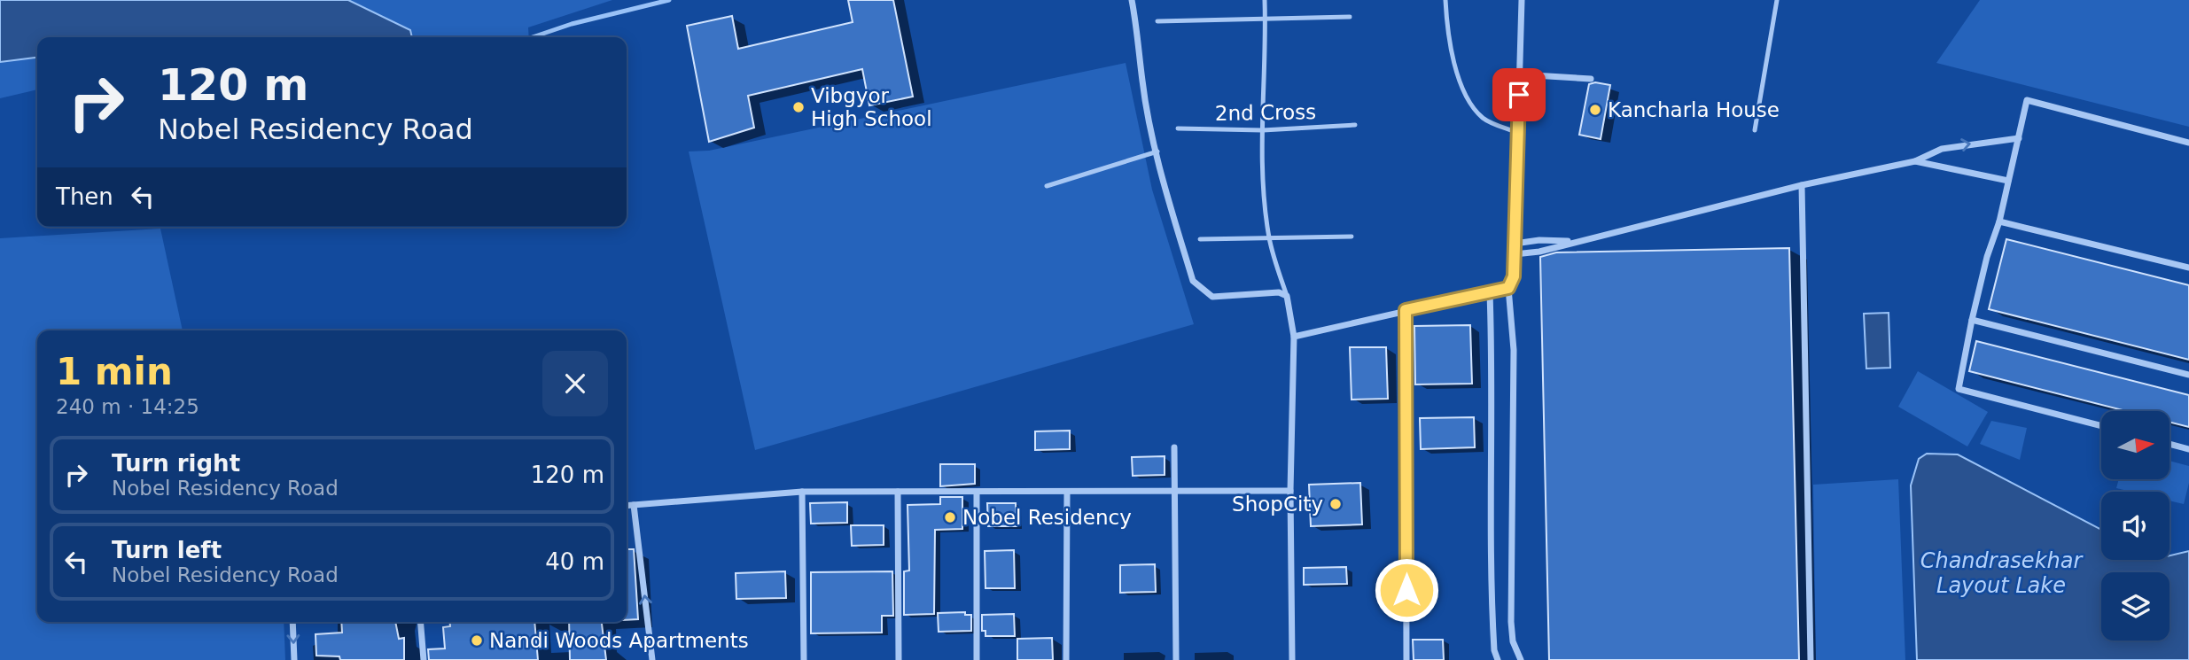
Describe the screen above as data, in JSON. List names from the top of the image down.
{
  "streets": {
    "lane": ["2nd Cross"]
  },
  "water": ["Chandrasekhar Layout Lake"],
  "places": [
    "Vibgyor High School",
    "Kancharla House",
    "ShopCity",
    "Nobel Residency",
    "Nandi Woods Apartments"
  ],
  "north": "right",
  "page": {
    "turn": ["120 m", "Nobel Residency Road"],
    "then": "Then",
    "heading": ["1 min", "240 m · 14:25"],
    "list": [
      {
        "name": "Turn right",
        "note": "Nobel Residency Road",
        "value": "120 m"
      },
      {
        "name": "Turn left",
        "note": "Nobel Residency Road",
        "value": "40 m"
      }
    ]
  }
}
